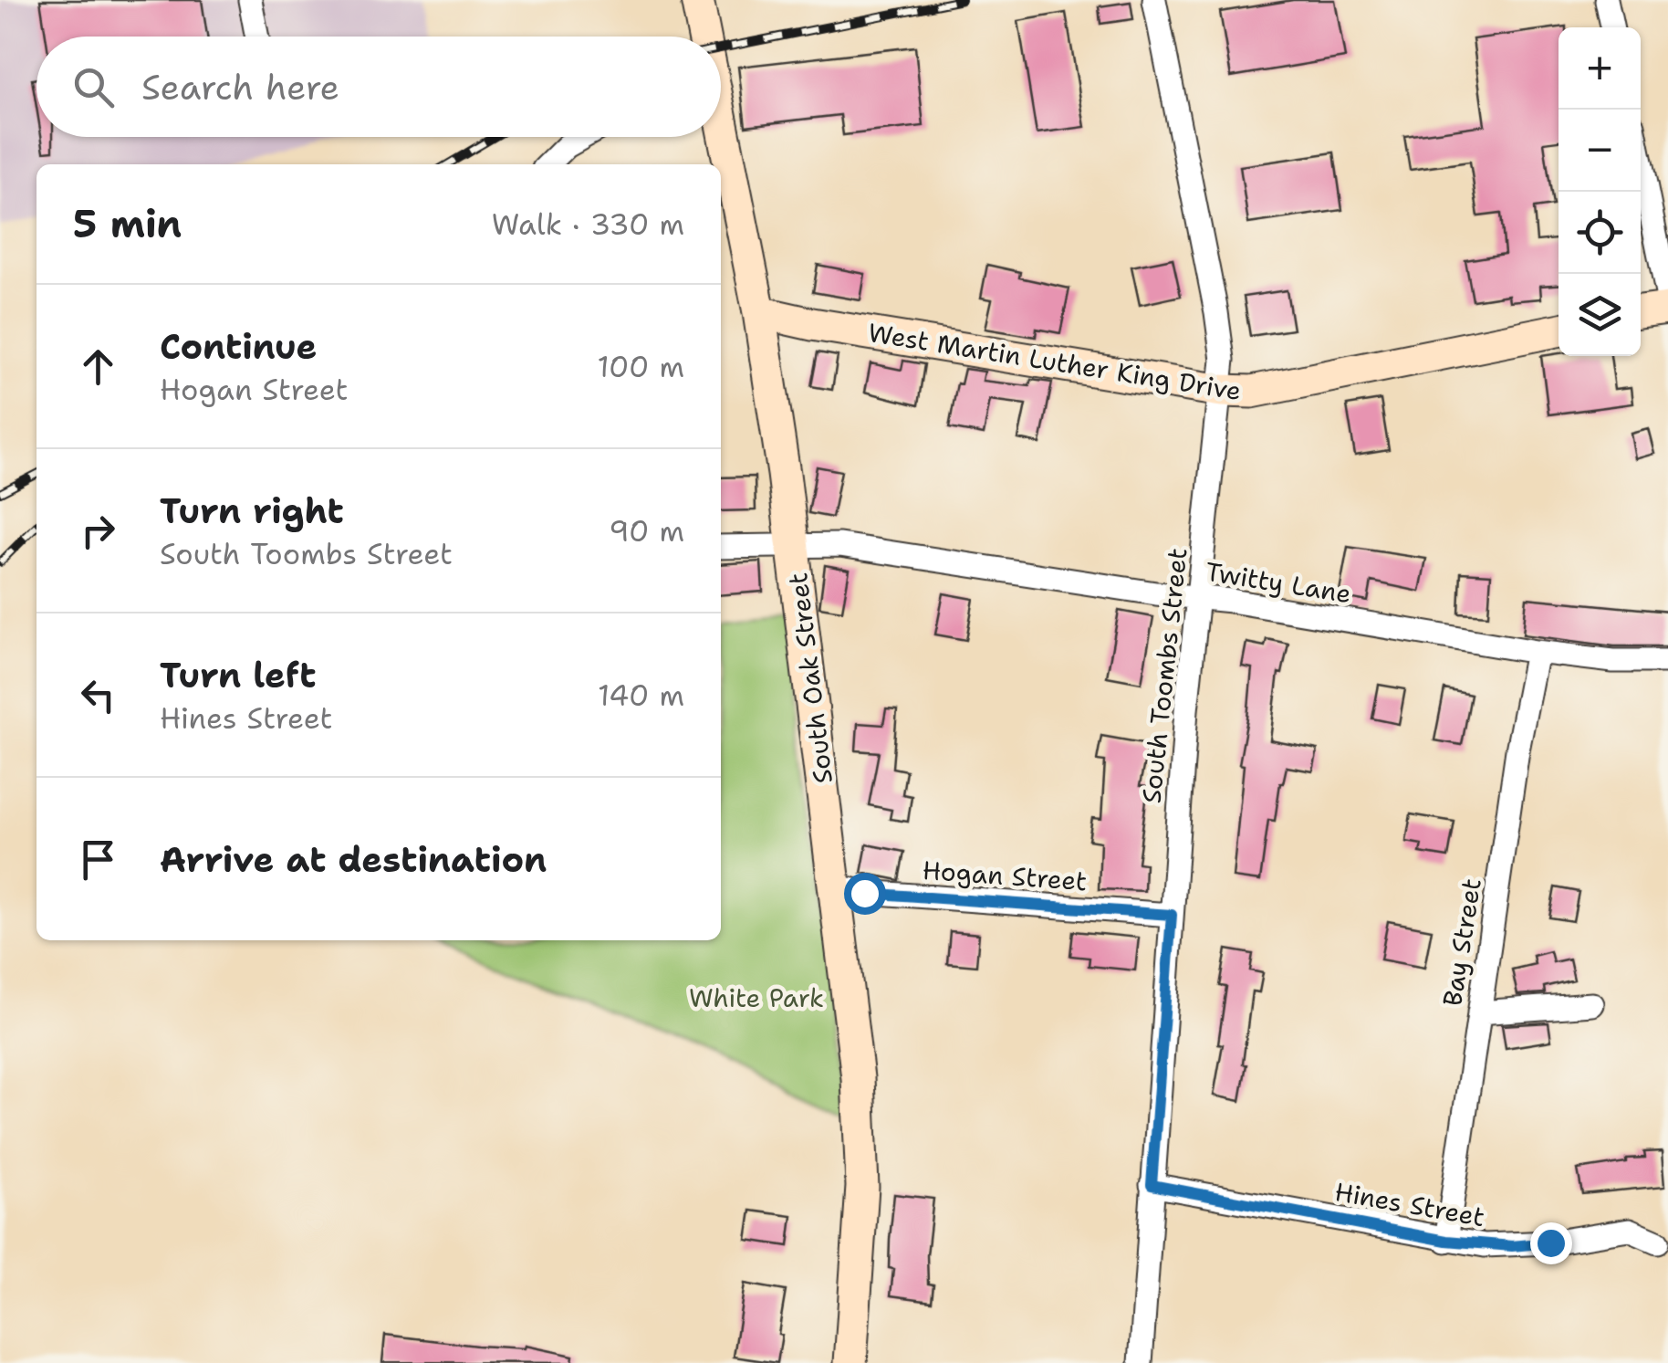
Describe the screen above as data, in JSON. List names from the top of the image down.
{
  "streets": {
    "main road": ["West Martin Luther King Drive", "South Oak Street"],
    "street": [
      "Twitty Lane",
      "South Toombs Street",
      "Hogan Street",
      "Bay Street",
      "Hines Street"
    ]
  },
  "crossings": [
    ["West Martin Luther King Drive", "South Toombs Street"],
    ["West Martin Luther King Drive", "South Oak Street"],
    ["Twitty Lane", "South Toombs Street"],
    ["Twitty Lane", "South Oak Street"],
    ["Twitty Lane", "Bay Street"],
    ["South Toombs Street", "Hogan Street"],
    ["South Toombs Street", "Hines Street"],
    ["South Oak Street", "Hogan Street"],
    ["Bay Street", "Hines Street"]
  ],
  "parks": ["White Park"],
  "page": {
    "map_buttons": ["+", "−"],
    "search": "Search here",
    "heading": ["5 min", "Walk · 330 m"],
    "list": [
      ["Continue", "Hogan Street", "100 m"],
      ["Turn right", "South Toombs Street", "90 m"],
      ["Turn left", "Hines Street", "140 m"],
      "Arrive at destination"
    ]
  }
}
